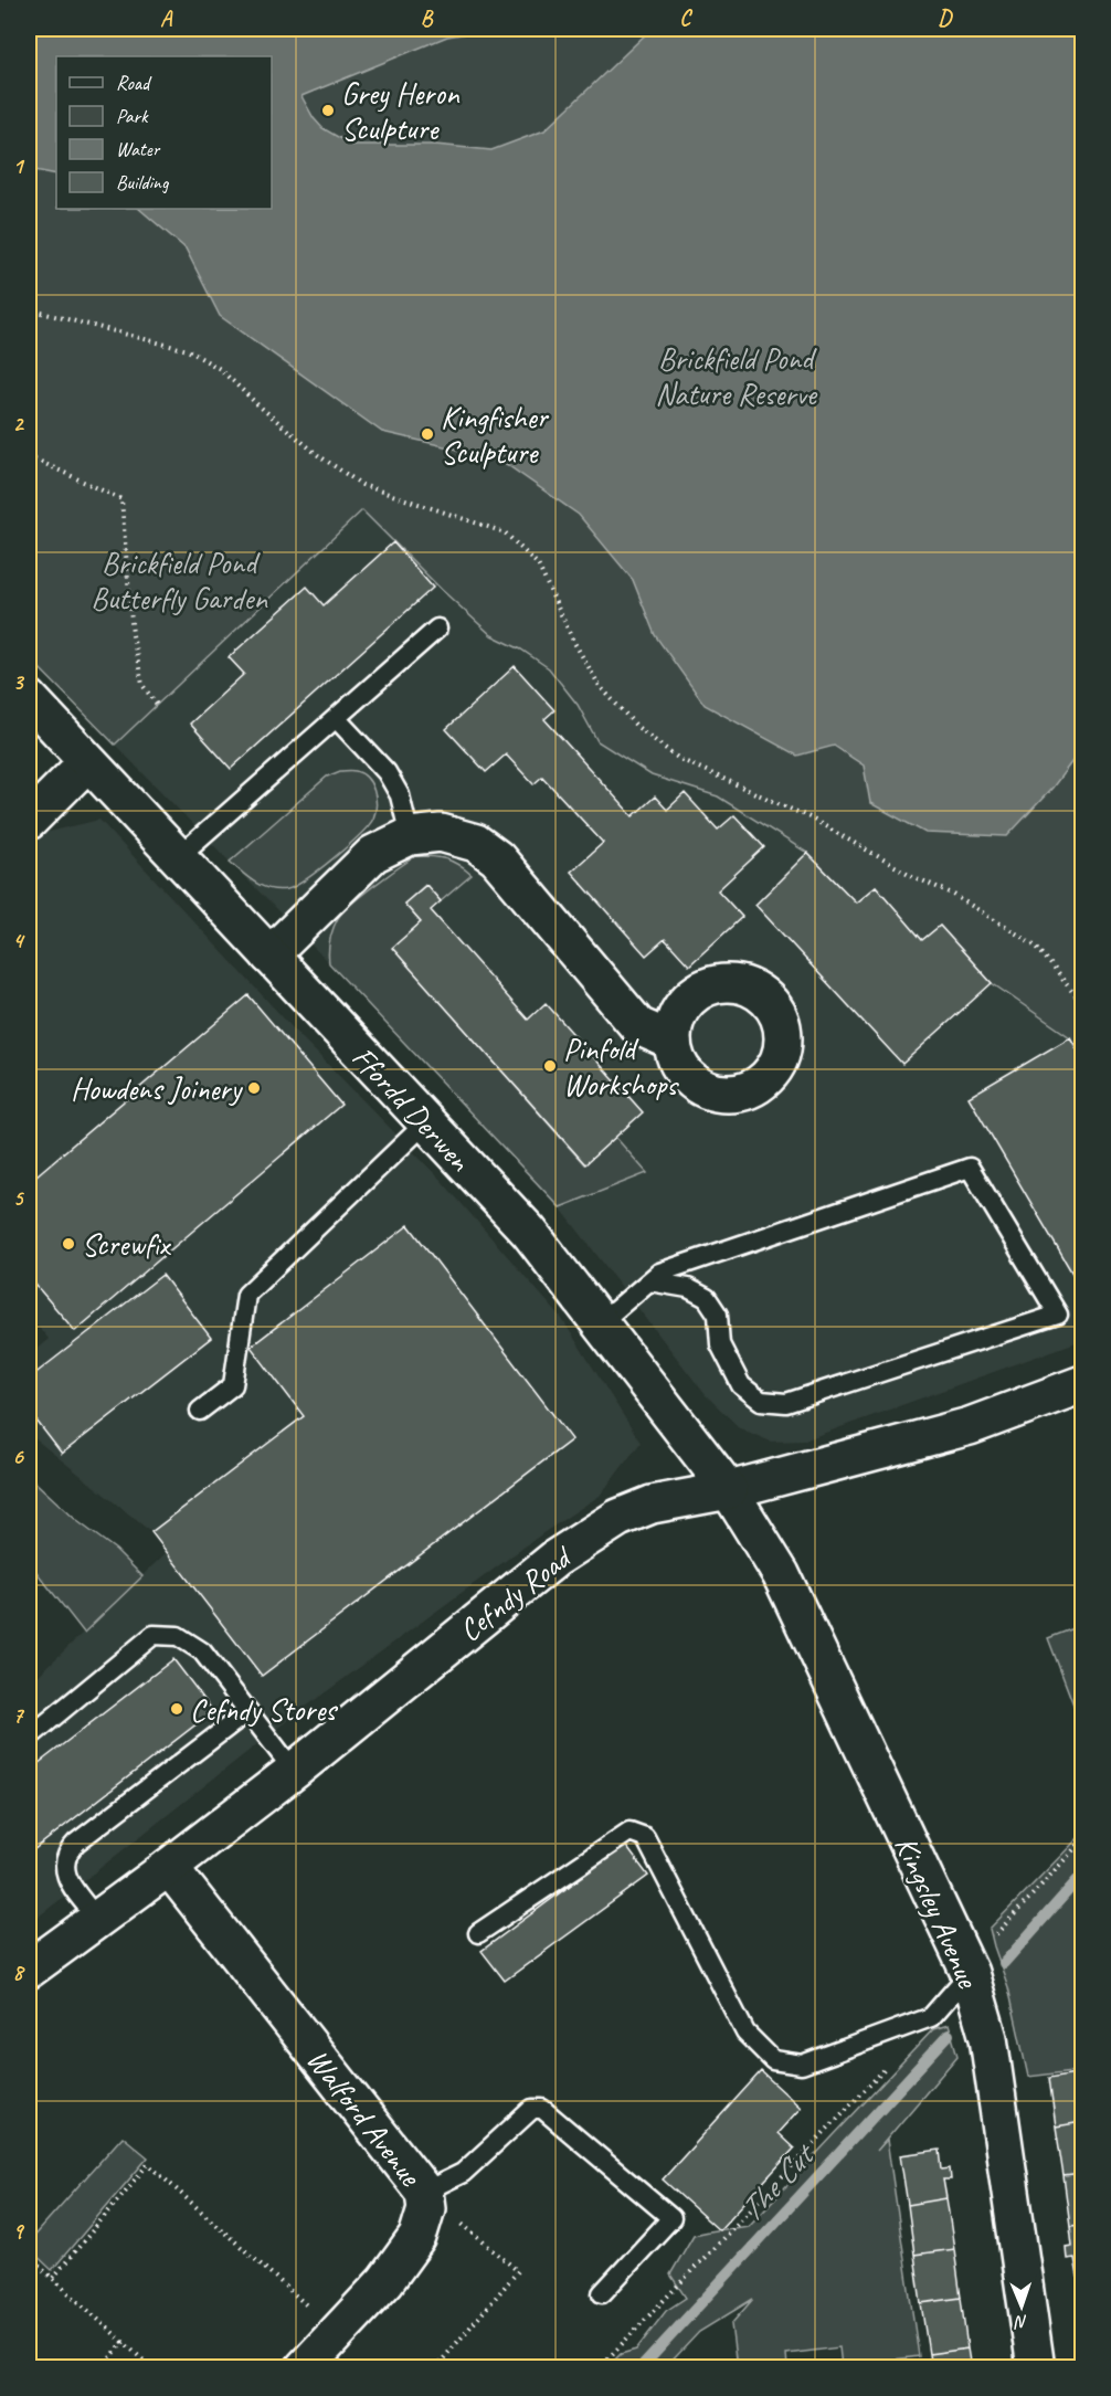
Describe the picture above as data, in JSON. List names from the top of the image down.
{
  "streets": {
    "street": [
      "Ffordd Derwen",
      "Cefndy Road",
      "Kingsley Avenue",
      "Walford Avenue"
    ]
  },
  "crossings": [
    ["Ffordd Derwen", "Cefndy Road"],
    ["Ffordd Derwen", "Kingsley Avenue"],
    ["Cefndy Road", "Kingsley Avenue"],
    ["Cefndy Road", "Walford Avenue"]
  ],
  "water": ["The Cut"],
  "parks": ["Brickfield Pond Nature Reserve", "Brickfield Pond Butterfly Garden"],
  "places": [
    "Grey Heron Sculpture",
    "Kingfisher Sculpture",
    "Pinfold Workshops",
    "Howdens Joinery",
    "Screwfix",
    "Cefndy Stores"
  ],
  "legend": [
    "Road",
    "Park",
    "Water",
    "Building"
  ],
  "north": "bottom",
  "grid": {
    "columns": [
      "A",
      "B",
      "C",
      "D"
    ],
    "rows": [
      "1",
      "2",
      "3",
      "4",
      "5",
      "6",
      "7",
      "8",
      "9"
    ]
  }
}
